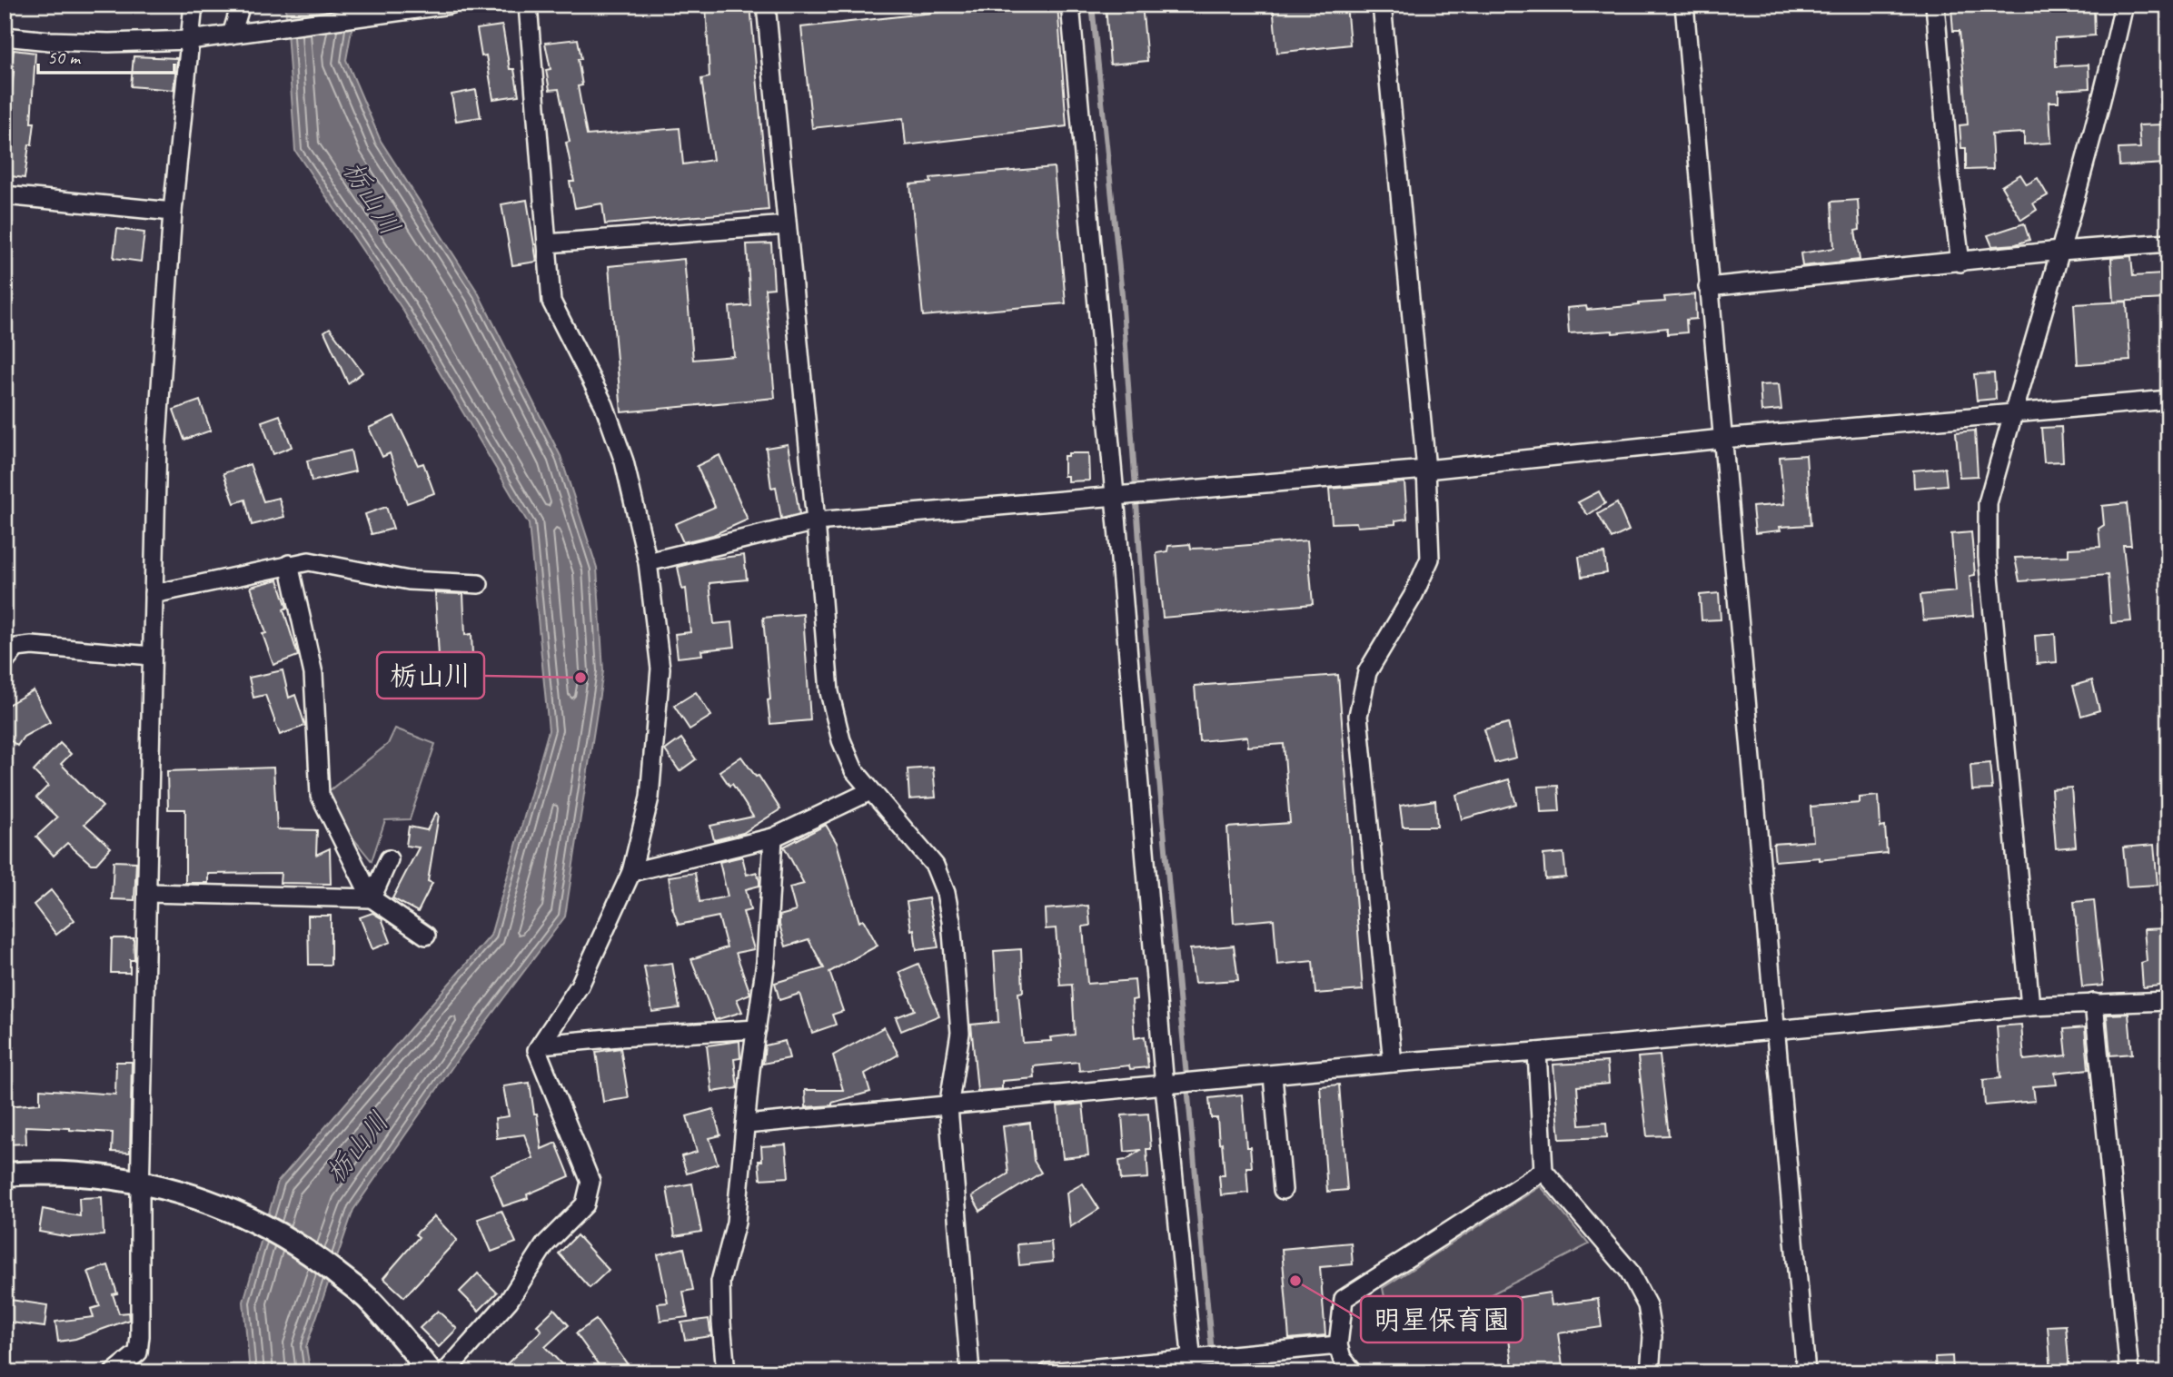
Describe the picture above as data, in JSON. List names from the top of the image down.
{
  "water": ["栃山川"],
  "places": ["栃山川", "明星保育園"],
  "scale_bar": "50 m"
}
